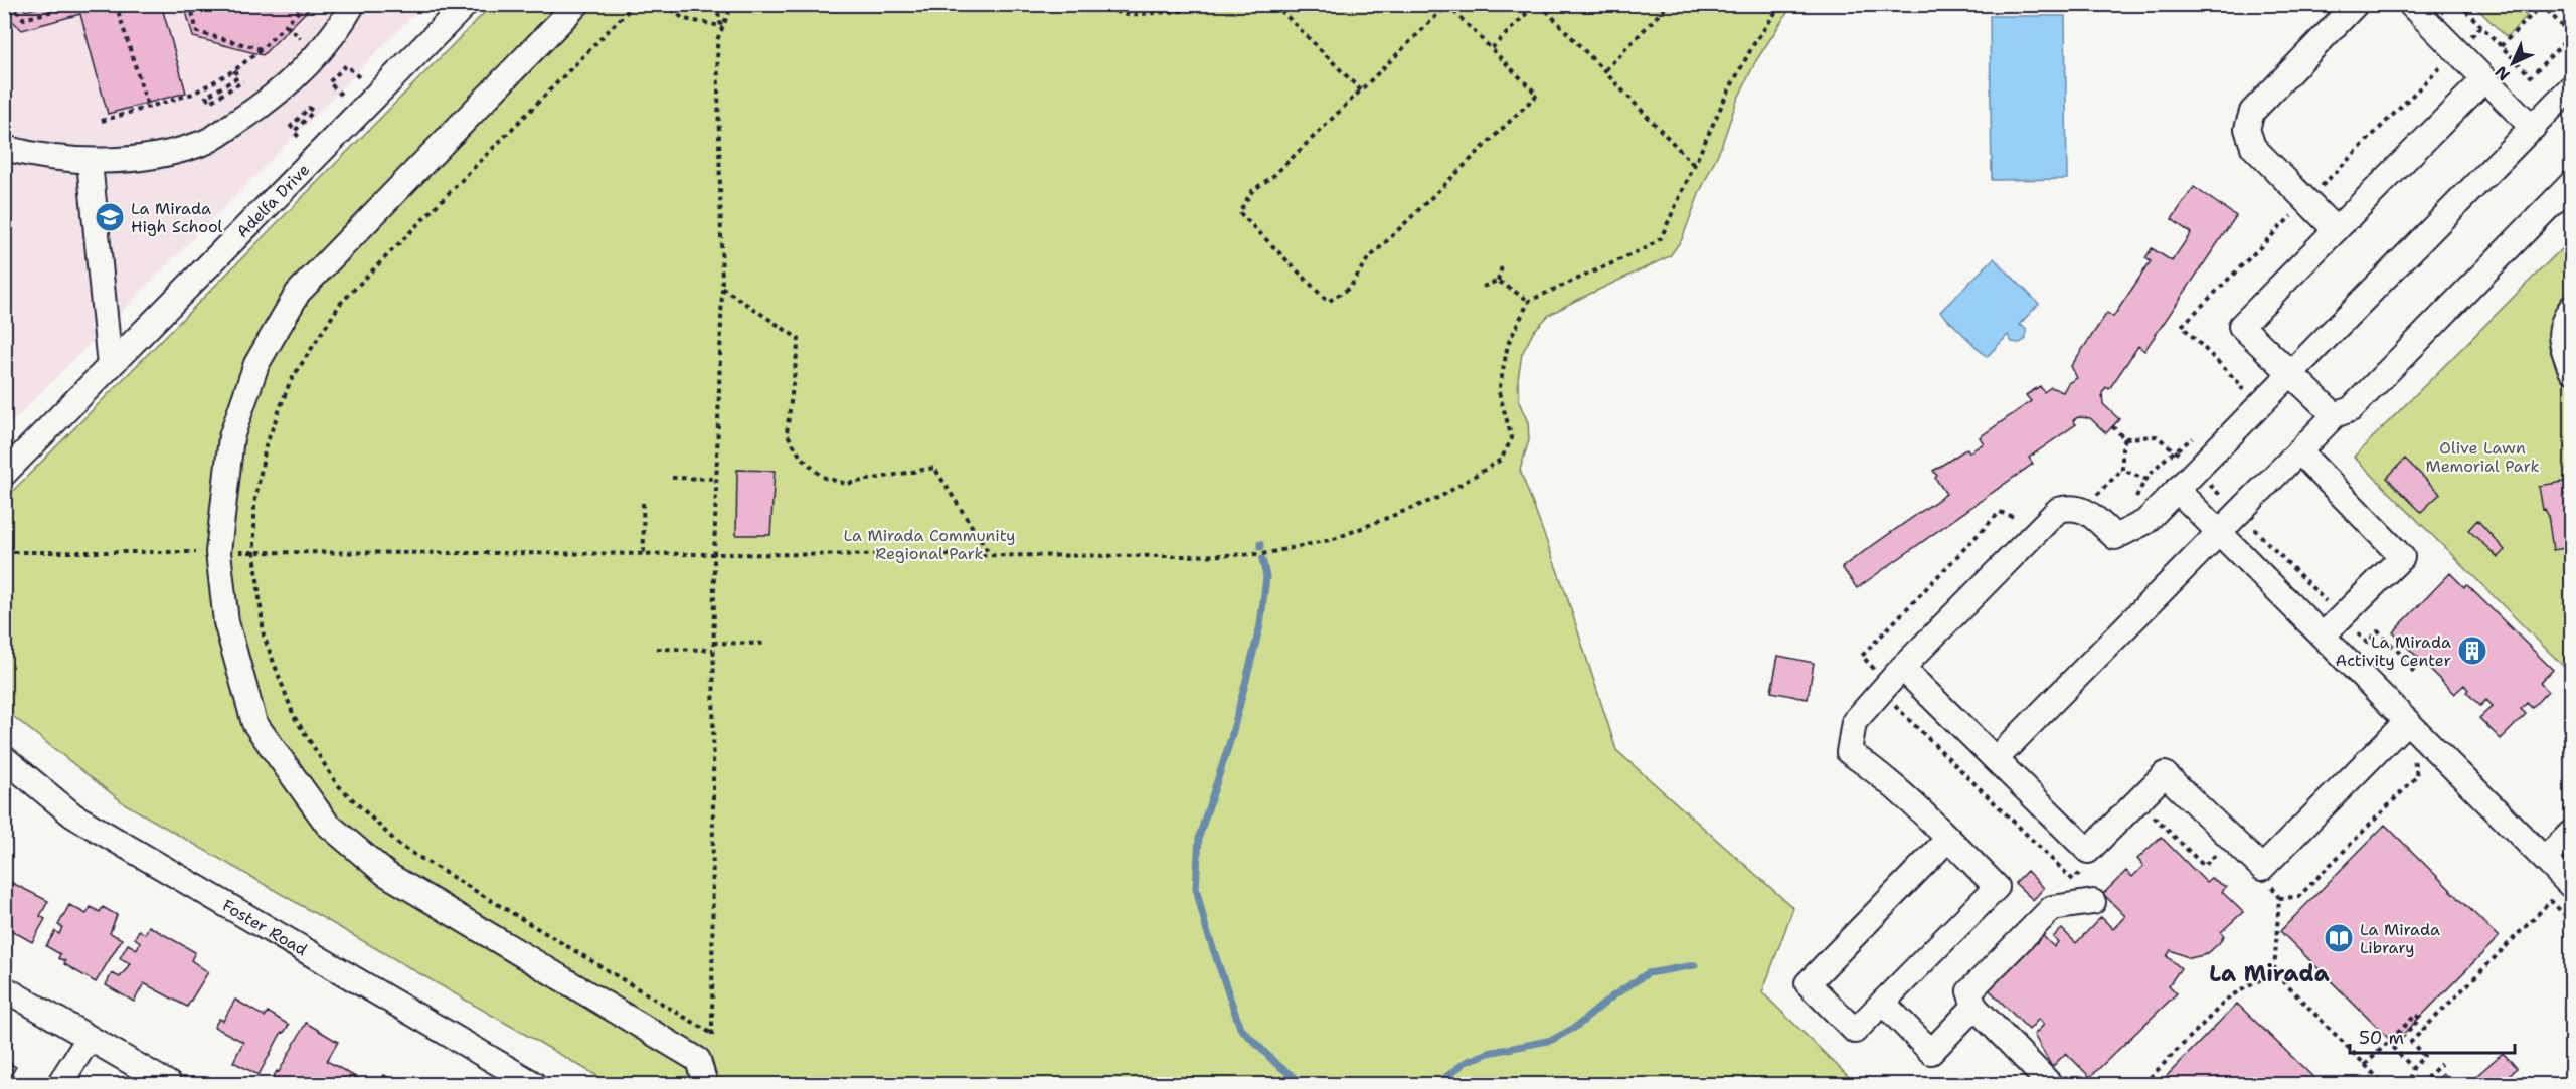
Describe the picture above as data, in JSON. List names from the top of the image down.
{
  "streets": {
    "street": ["Adelfa Drive", "Foster Road"]
  },
  "districts": ["La Mirada"],
  "parks": ["Olive Lawn Memorial Park", "La Mirada Community Regional Park"],
  "places": {
    "school or university": ["La Mirada High School"],
    "building": ["La Mirada Activity Center"],
    "library": ["La Mirada Library"]
  },
  "scale_bar": "50 m",
  "north": "bottom left"
}
